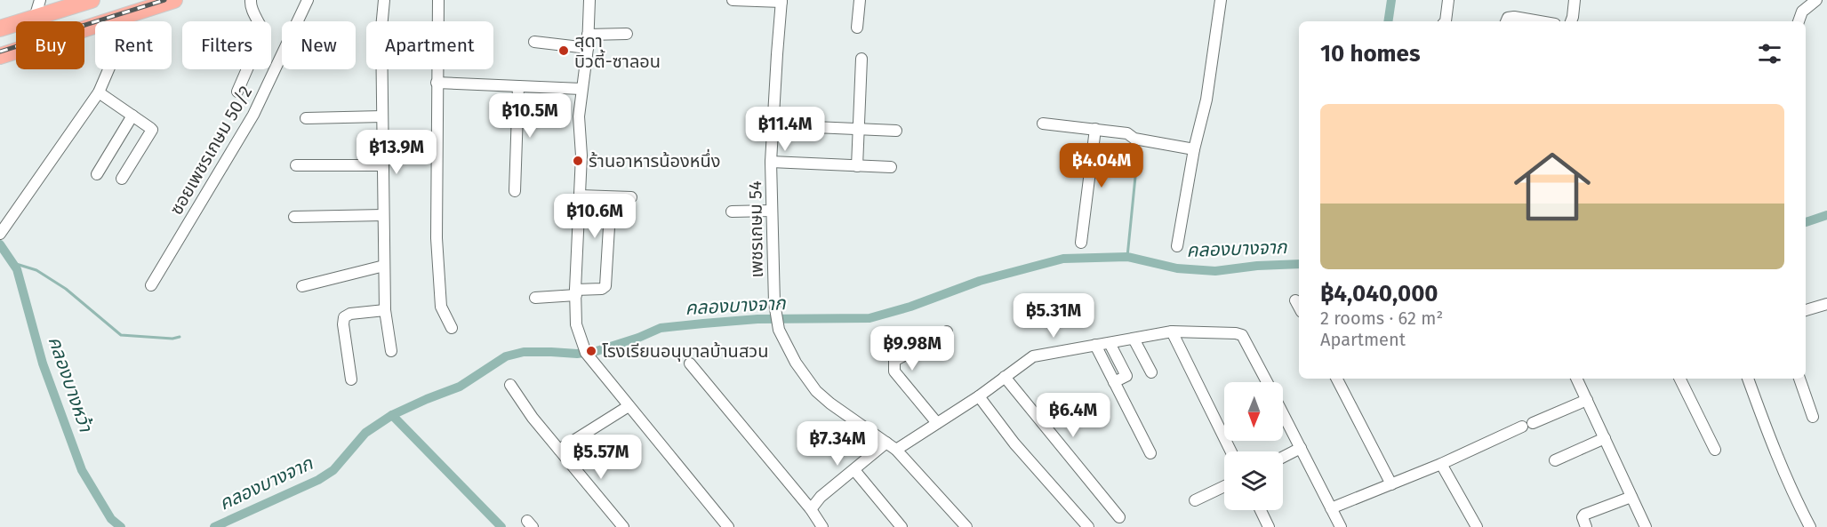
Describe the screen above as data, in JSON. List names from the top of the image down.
{
  "streets": {
    "street": ["ซอยเพชรเกษม 50/2", "เพชรเกษม 54"]
  },
  "water": ["คลองบางจาก", "คลองบางหว้า"],
  "places": ["สุดา บิวตี้-ซาลอน", "ร้านอาหารน้องหนึ่ง", "โรงเรียนอนุบาลบ้านสวน"],
  "north": "bottom",
  "page": {
    "chip": [
      "Buy",
      "Rent",
      "Filters",
      "New",
      "Apartment"
    ],
    "heading": "10 homes",
    "list": [
      {
        "name": "฿4,040,000",
        "note": "2 rooms · 62 m² · Apartment"
      }
    ],
    "price": [
      "฿10.5M",
      "฿11.4M",
      "฿13.9M",
      "฿4.04M",
      "฿10.6M",
      "฿5.31M",
      "฿9.98M",
      "฿6.4M",
      "฿7.34M",
      "฿5.57M"
    ]
  }
}
